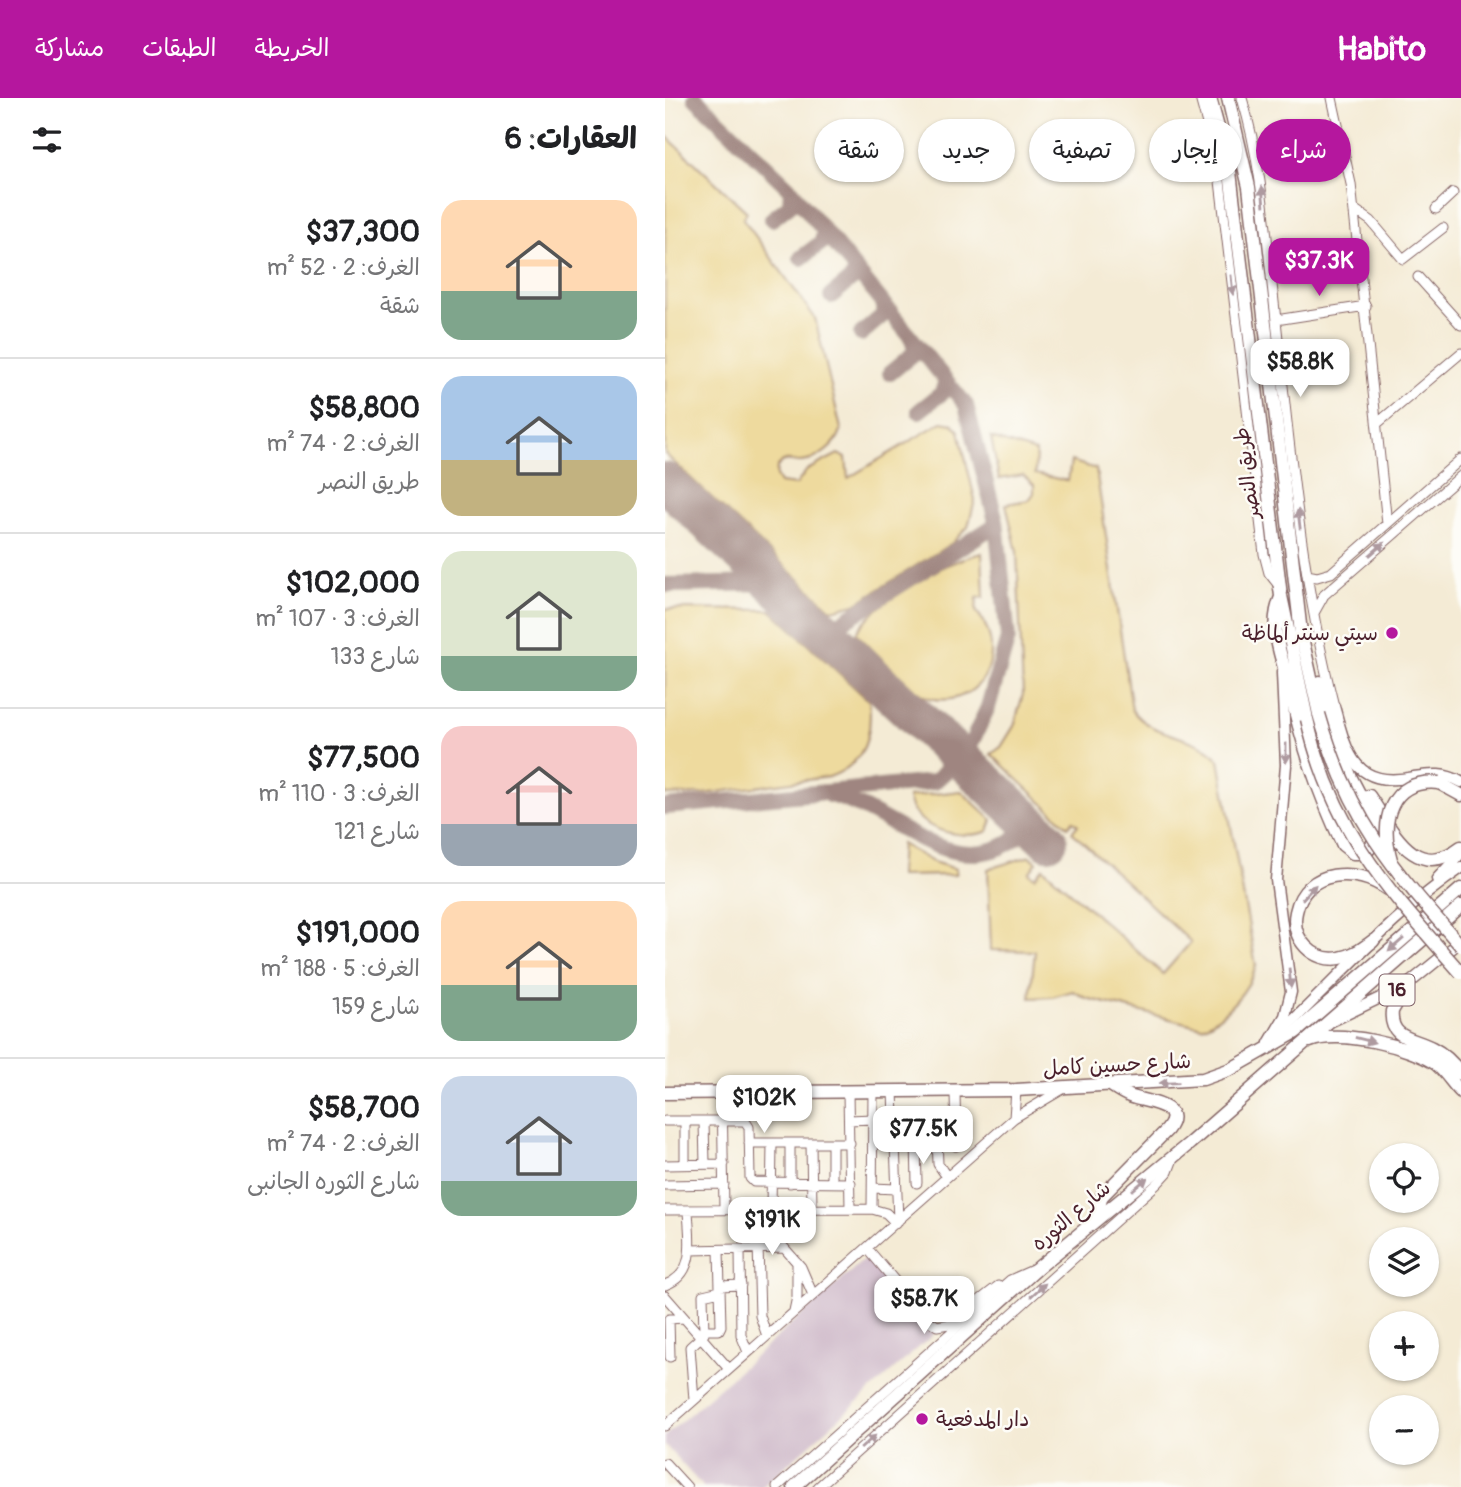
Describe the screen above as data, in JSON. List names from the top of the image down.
{
  "streets": {
    "highway": [
      "طريق النصر",
      "16",
      "شارع حسين كامل",
      "شارع الثوره"
    ]
  },
  "crossings": [
    ["16", "شارع الثوره"]
  ],
  "places": ["سيتي سنتر ألماظة", "دار المدفعية"],
  "page": {
    "header": "Habito",
    "nav": ["الخريطة", "الطبقات", "مشاركة"],
    "heading": "العقارات: 6",
    "chip": [
      "شراء",
      "إيجار",
      "تصفية",
      "جديد",
      "شقة"
    ],
    "list": [
      {
        "name": "$37,300",
        "note": "الغرف: 2 · 52 m² · شقة"
      },
      {
        "name": "$58,800",
        "note": "الغرف: 2 · 74 m² · طريق النصر"
      },
      {
        "name": "$102,000",
        "note": "الغرف: 3 · 107 m² · شارع 133"
      },
      {
        "name": "$77,500",
        "note": "الغرف: 3 · 110 m² · شارع 121"
      },
      {
        "name": "$191,000",
        "note": "الغرف: 5 · 188 m² · شارع 159"
      },
      {
        "name": "$58,700",
        "note": "الغرف: 2 · 74 m² · شارع الثوره الجانبى"
      }
    ],
    "price": [
      "$37.3K",
      "$58.8K",
      "$102K",
      "$77.5K",
      "$191K",
      "$58.7K"
    ],
    "map_buttons": ["+", "−"]
  }
}
